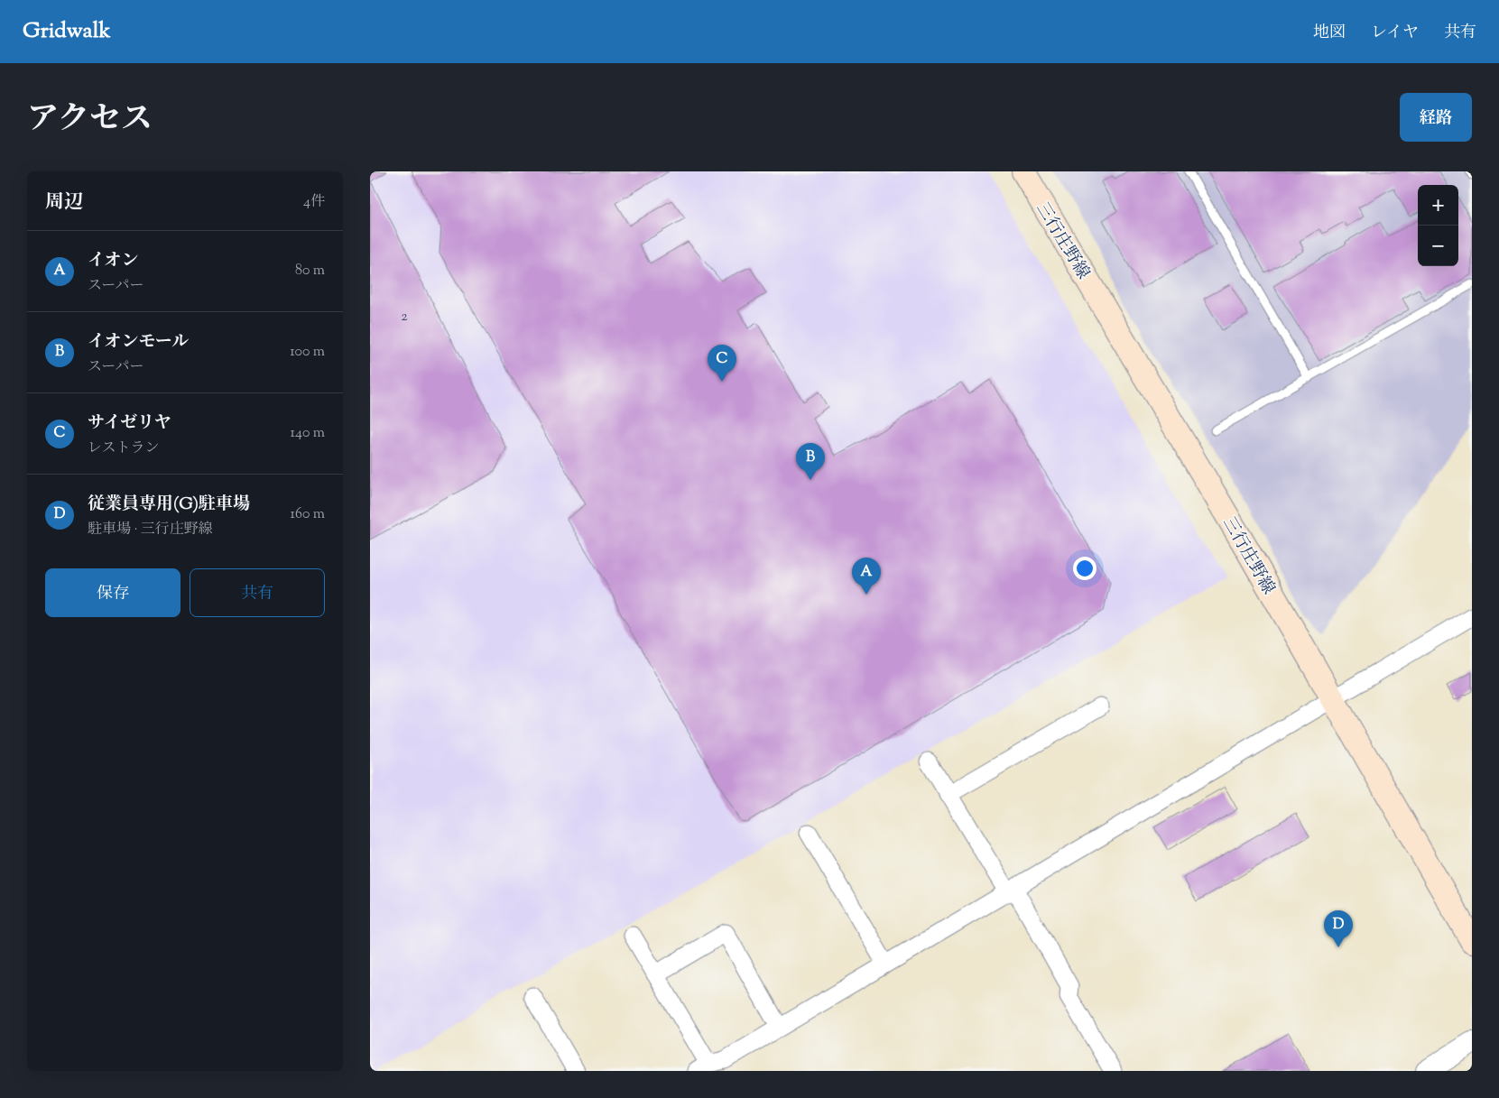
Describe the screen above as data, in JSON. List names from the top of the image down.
{
  "streets": {
    "main road": ["三行庄野線"]
  },
  "house_numbers": ["2"],
  "page": {
    "header": "Gridwalk",
    "nav": ["地図", "レイヤ", "共有"],
    "title": "アクセス",
    "buttons": [
      "経路",
      ["保存", "共有"]
    ],
    "heading": ["周辺", "4件"],
    "map_buttons": ["+", "−"],
    "list": [
      {
        "mark": "A",
        "name": "イオン",
        "note": "スーパー",
        "value": "80 m"
      },
      {
        "mark": "B",
        "name": "イオンモール",
        "note": "スーパー",
        "value": "100 m"
      },
      {
        "mark": "C",
        "name": "サイゼリヤ",
        "note": "レストラン",
        "value": "140 m"
      },
      {
        "mark": "D",
        "name": "従業員専用(G)駐車場",
        "note": "駐車場 · 三行庄野線",
        "value": "160 m"
      }
    ],
    "pins": [
      "C",
      "B",
      "A",
      "D"
    ]
  }
}
